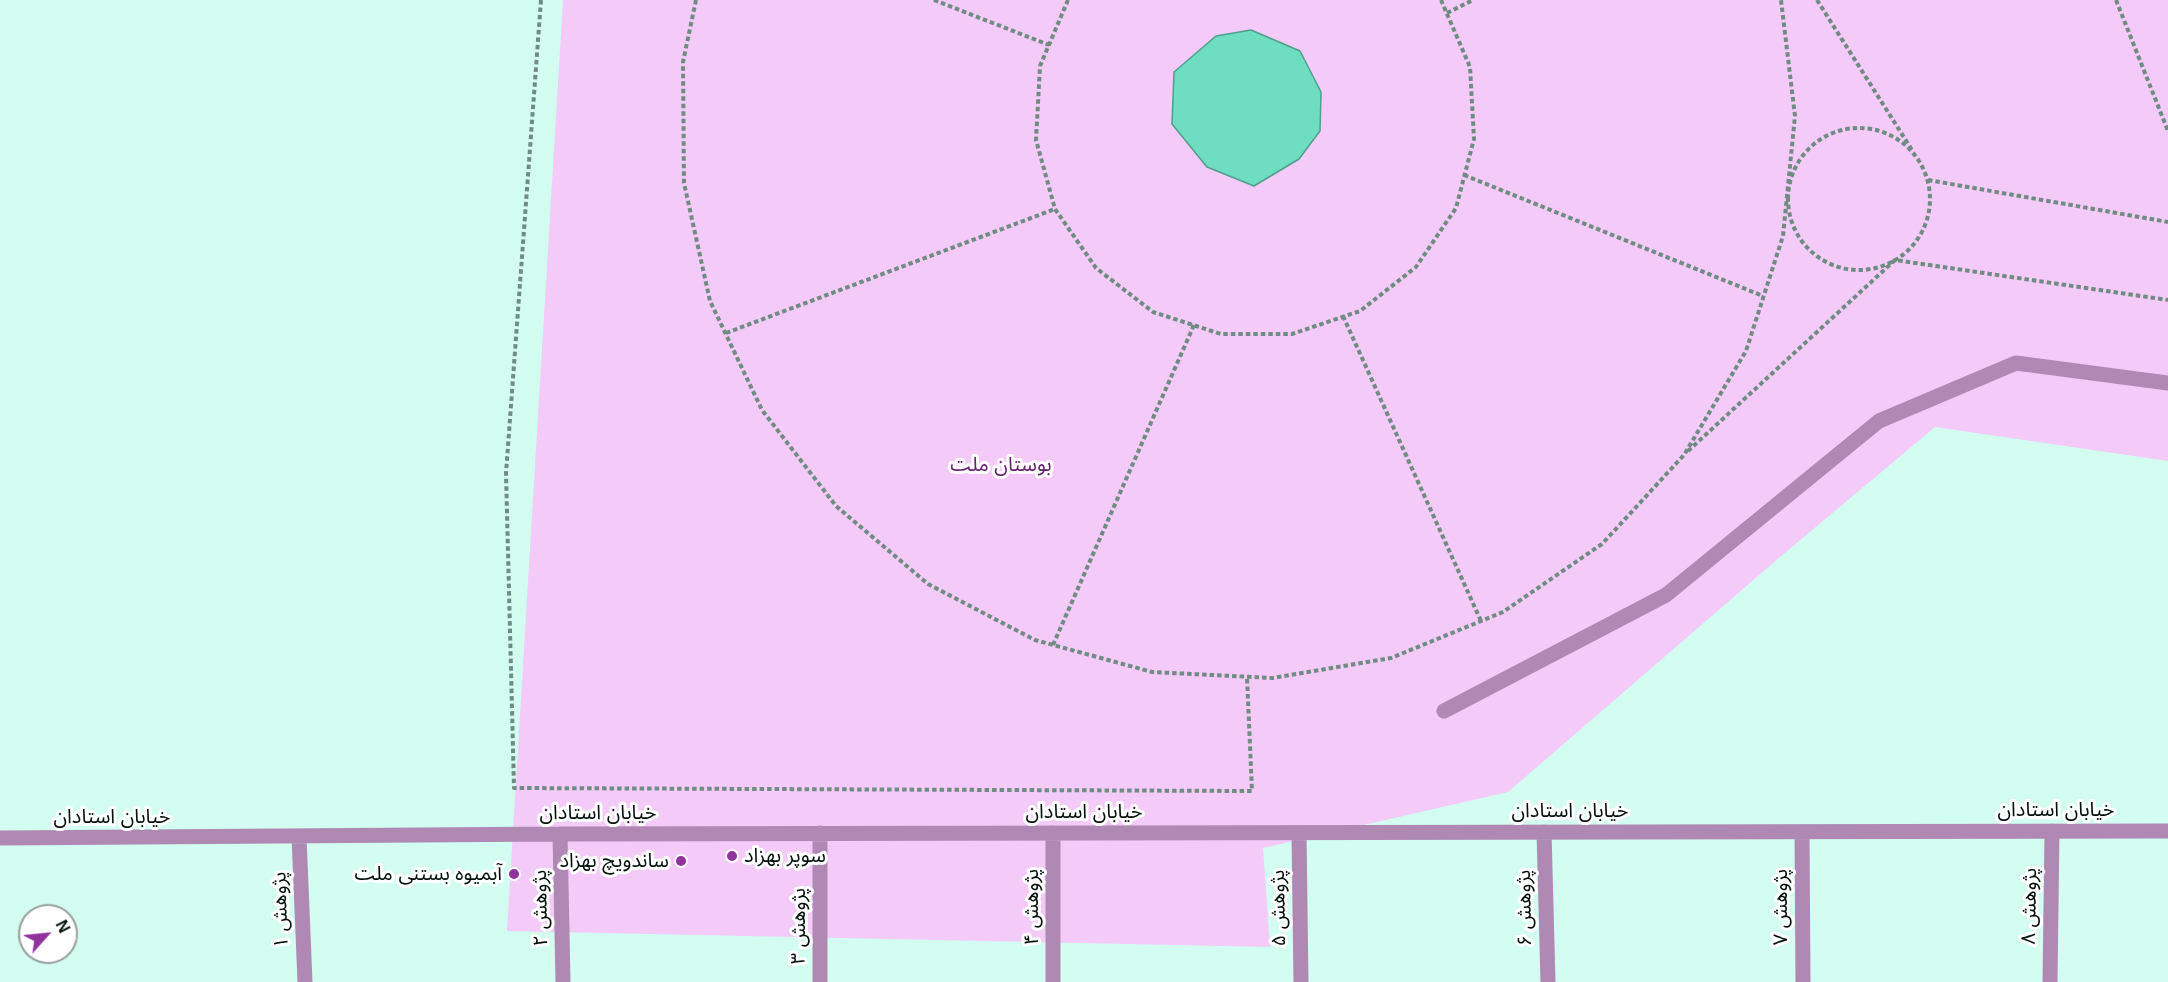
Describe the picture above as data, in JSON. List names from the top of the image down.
{
  "streets": {
    "street": [
      "خیابان استادان",
      "پژوهش ۸",
      "پژوهش ۴",
      "پژوهش ۷",
      "پژوهش ۲",
      "پژوهش ۵",
      "پژوهش ۶",
      "پژوهش ۱",
      "پژوهش ۳"
    ]
  },
  "crossings": [
    ["خیابان استادان", "پژوهش ۸"],
    ["خیابان استادان", "پژوهش ۴"],
    ["خیابان استادان", "پژوهش ۷"],
    ["خیابان استادان", "پژوهش ۲"],
    ["خیابان استادان", "پژوهش ۵"],
    ["خیابان استادان", "پژوهش ۶"],
    ["خیابان استادان", "پژوهش ۱"],
    ["خیابان استادان", "پژوهش ۳"]
  ],
  "parks": ["بوستان ملت"],
  "places": ["سوپر بهزاد", "ساندویچ بهزاد", "آبمیوه بستنی ملت"],
  "north": "top right"
}
